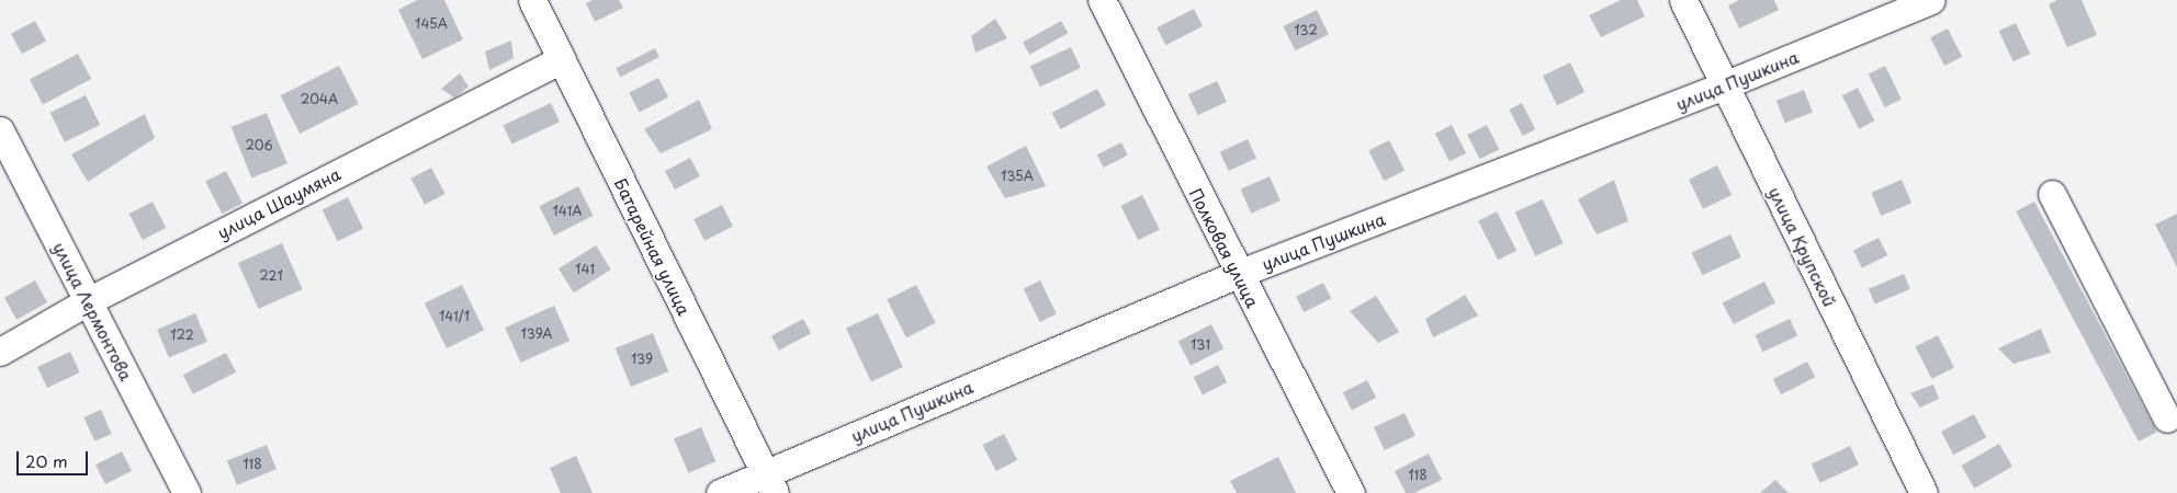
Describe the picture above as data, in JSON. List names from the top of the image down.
{
  "streets": {
    "street": [
      "улица Пушкина",
      "улица Шаумяна",
      "Батарейная улица",
      "улица Крупской",
      "Полковая улица",
      "улица Лермонтова"
    ]
  },
  "crossings": [
    ["улица Пушкина", "Батарейная улица"],
    ["улица Пушкина", "улица Крупской"],
    ["улица Пушкина", "Полковая улица"],
    ["улица Шаумяна", "Батарейная улица"],
    ["улица Шаумяна", "улица Лермонтова"]
  ],
  "house_numbers": [
    "145А",
    "132",
    "204А",
    "206",
    "135А",
    "141А",
    "141",
    "221",
    "141/1",
    "139А",
    "122",
    "131",
    "139",
    "118",
    "118"
  ],
  "scale_bar": "20 m"
}
